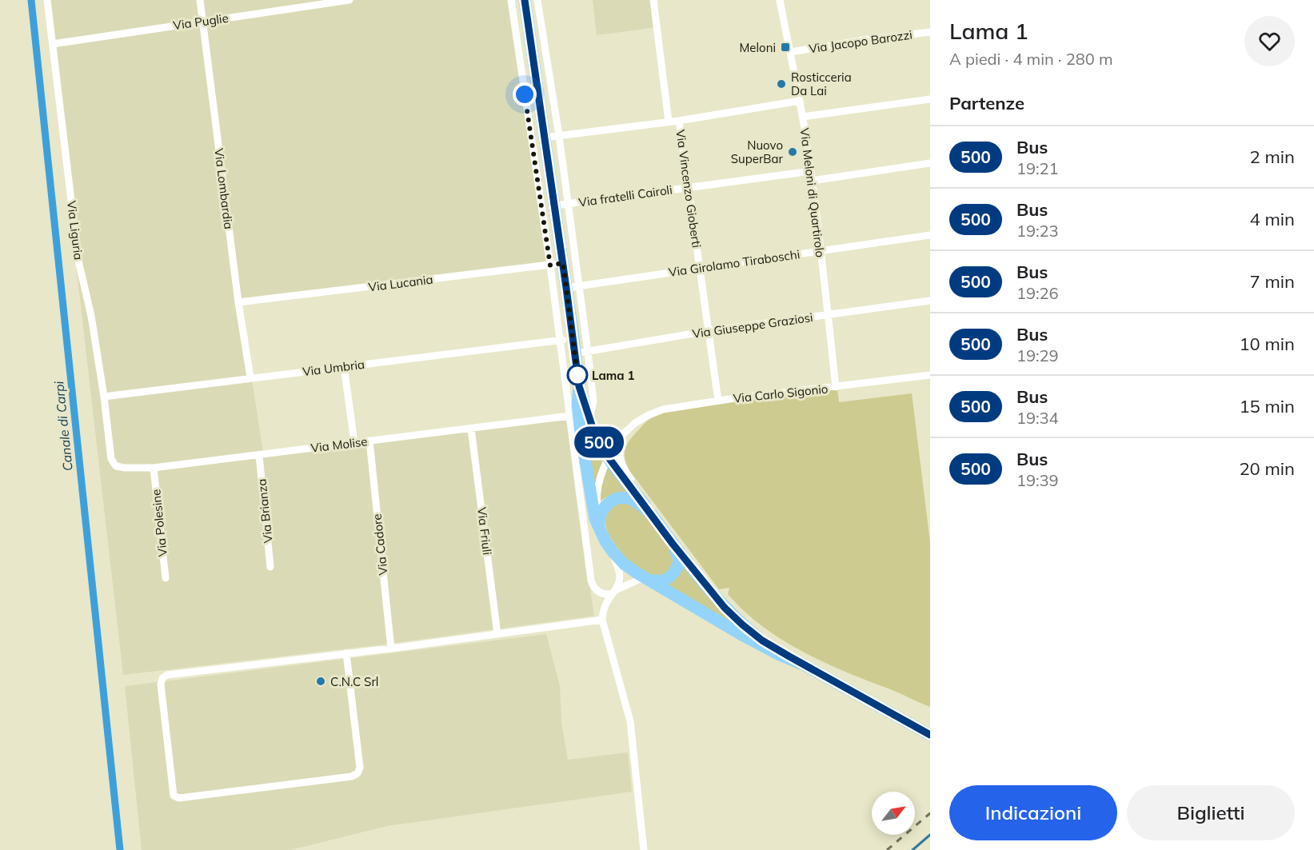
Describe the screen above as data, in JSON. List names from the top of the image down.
{
  "streets": {
    "street": [
      "Via Puglie",
      "Via Jacopo Barozzi",
      "Via Lombardia",
      "Via Vincenzo Gioberti",
      "Via Meloni di Quartirolo",
      "Via fratelli Cairoli",
      "Via Liguria",
      "Via Girolamo Tiraboschi",
      "Via Lucania",
      "Via Giuseppe Graziosi",
      "Via Umbria",
      "Via Carlo Sigonio",
      "Via Molise",
      "Via Brianza",
      "Via Polesine",
      "Via Friuli",
      "Via Cadore"
    ]
  },
  "crossings": [
    ["Via Puglie", "Via Lombardia"],
    ["Via Puglie", "Via Liguria"],
    ["Via Jacopo Barozzi", "Via Meloni di Quartirolo"],
    ["Via Lombardia", "Via Lucania"],
    ["Via Lombardia", "Via Umbria"],
    ["Via Vincenzo Gioberti", "Via fratelli Cairoli"],
    ["Via Vincenzo Gioberti", "Via Girolamo Tiraboschi"],
    ["Via Vincenzo Gioberti", "Via Giuseppe Graziosi"],
    ["Via Vincenzo Gioberti", "Via Carlo Sigonio"],
    ["Via Meloni di Quartirolo", "Via fratelli Cairoli"],
    ["Via Meloni di Quartirolo", "Via Girolamo Tiraboschi"],
    ["Via Meloni di Quartirolo", "Via Giuseppe Graziosi"],
    ["Via Meloni di Quartirolo", "Via Carlo Sigonio"],
    ["Via Liguria", "Via Umbria"],
    ["Via Liguria", "Via Molise"],
    ["Via Molise", "Via Brianza"],
    ["Via Molise", "Via Polesine"],
    ["Via Molise", "Via Friuli"],
    ["Via Molise", "Via Cadore"]
  ],
  "water": ["Canale di Carpi"],
  "places": {
    "transit": ["Meloni"],
    "other": [
      "Rosticceria Da Lai",
      "Nuovo SuperBar",
      "Lama 1",
      "C.N.C Srl"
    ]
  },
  "lines": ["bus line 500"],
  "north": "top right",
  "page": {
    "on_map": "500",
    "heading": [
      ["Lama 1", "A piedi · 4 min · 280 m"],
      "Partenze"
    ],
    "list": [
      {
        "mark": "500",
        "name": "Bus",
        "note": "19:21",
        "value": "2 min"
      },
      {
        "mark": "500",
        "name": "Bus",
        "note": "19:23",
        "value": "4 min"
      },
      {
        "mark": "500",
        "name": "Bus",
        "note": "19:26",
        "value": "7 min"
      },
      {
        "mark": "500",
        "name": "Bus",
        "note": "19:29",
        "value": "10 min"
      },
      {
        "mark": "500",
        "name": "Bus",
        "note": "19:34",
        "value": "15 min"
      },
      {
        "mark": "500",
        "name": "Bus",
        "note": "19:39",
        "value": "20 min"
      }
    ],
    "buttons": ["Indicazioni", "Biglietti"]
  }
}
